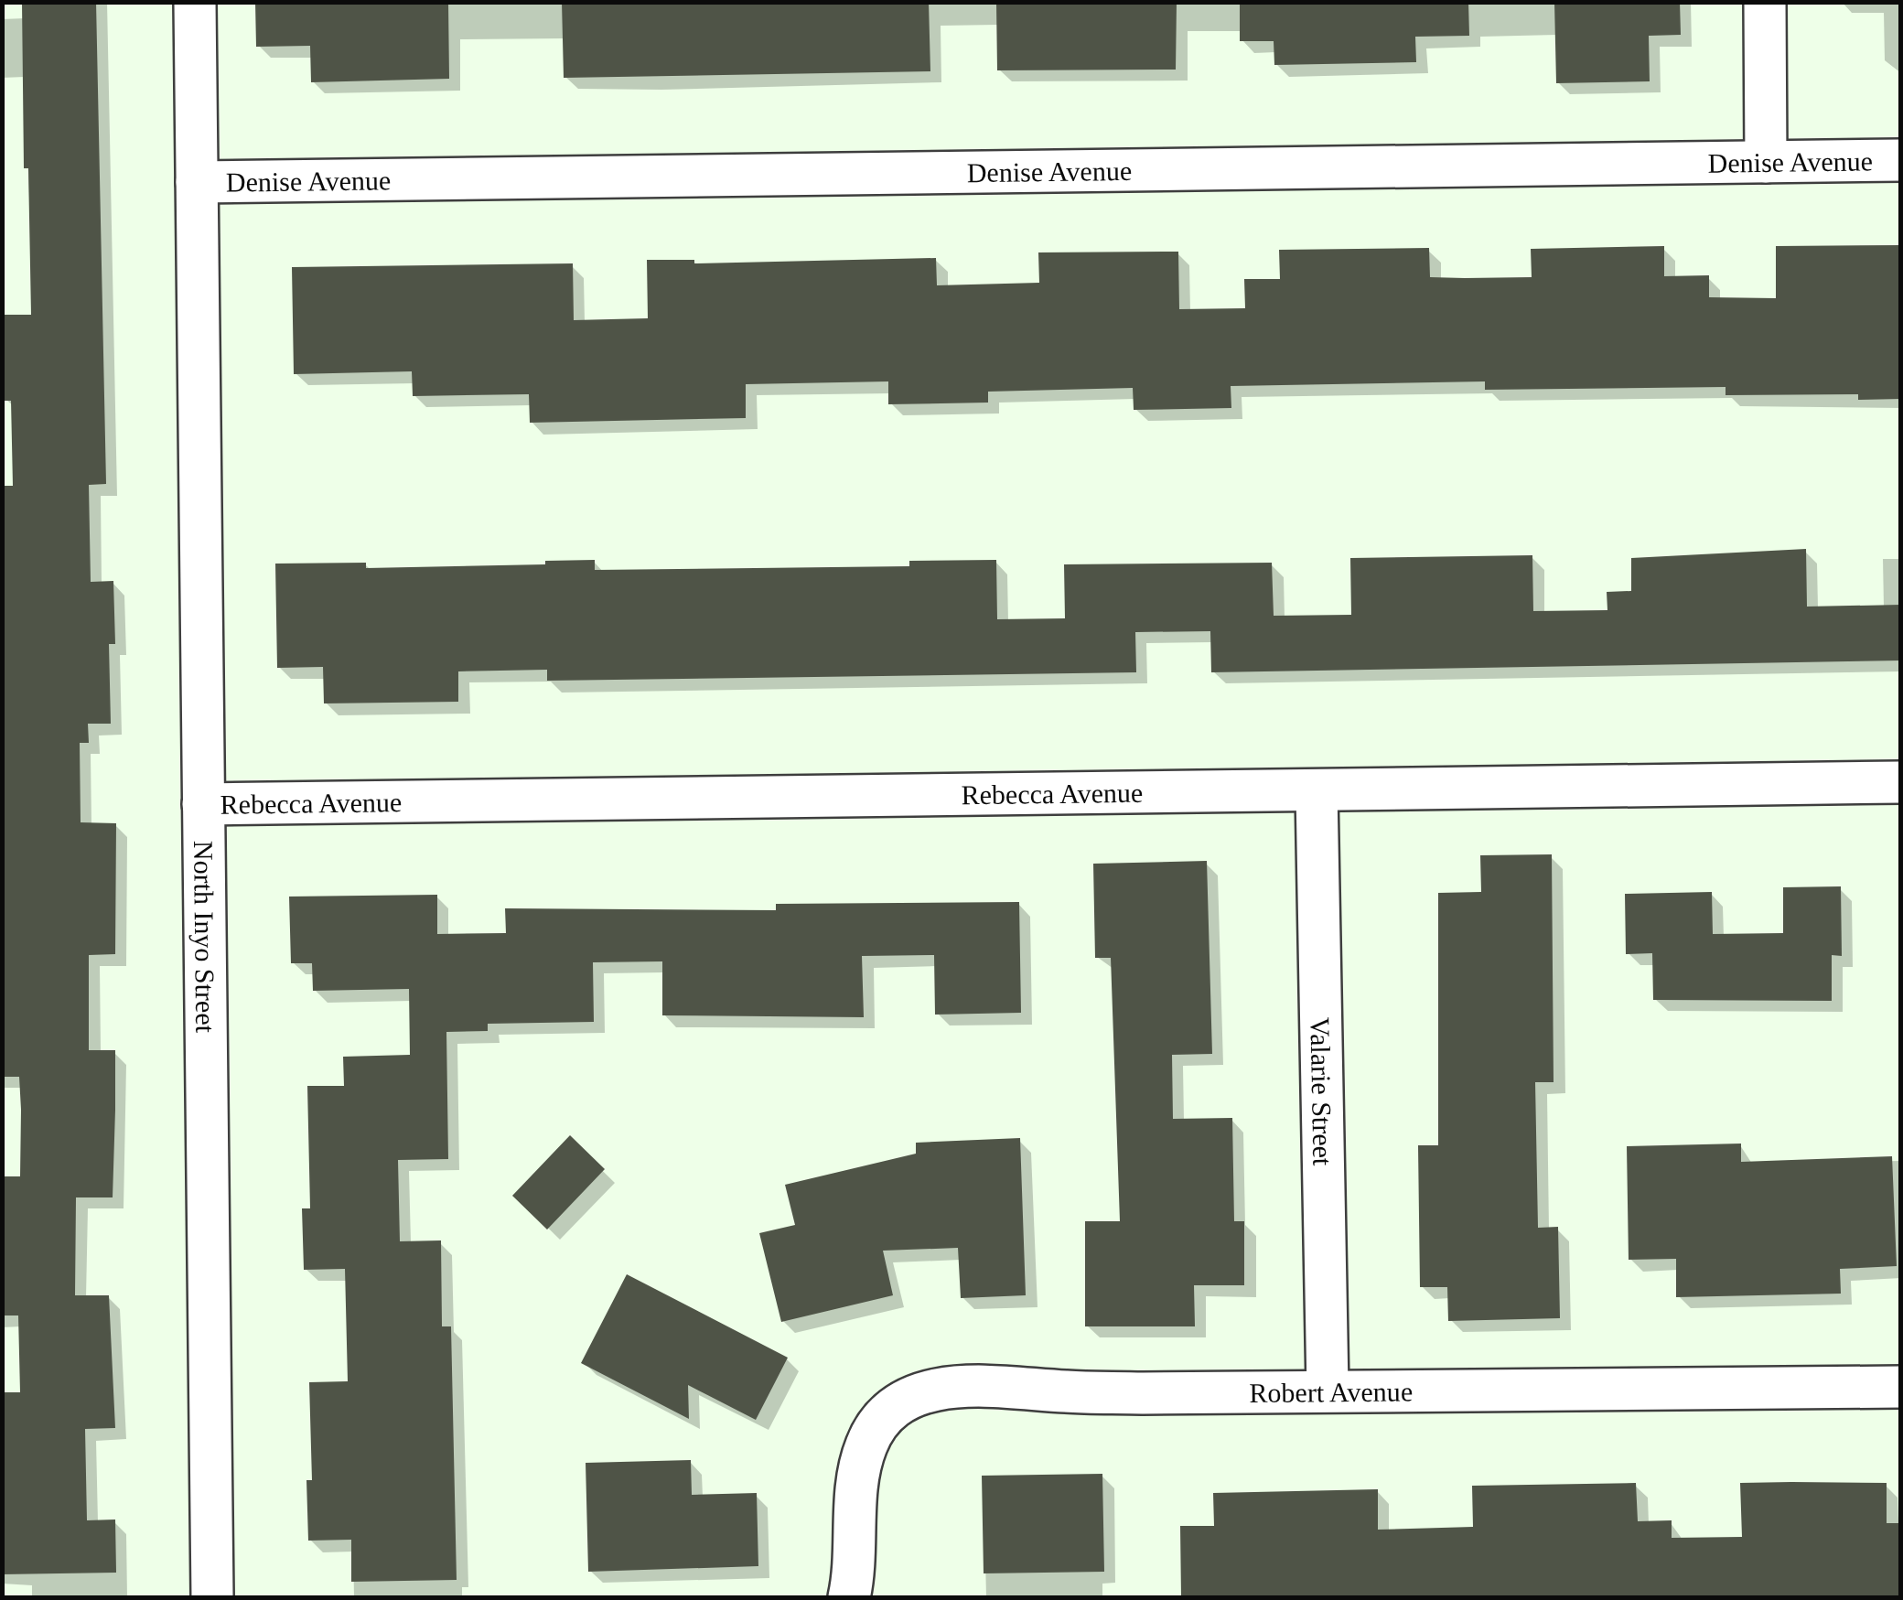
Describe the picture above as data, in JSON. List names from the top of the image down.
{
  "streets": {
    "street": [
      "Denise Avenue",
      "Rebecca Avenue",
      "North Inyo Street",
      "Valarie Street",
      "Robert Avenue"
    ]
  },
  "crossings": [
    ["Denise Avenue", "North Inyo Street"],
    ["Rebecca Avenue", "North Inyo Street"],
    ["Rebecca Avenue", "Valarie Street"],
    ["Valarie Street", "Robert Avenue"]
  ]
}
